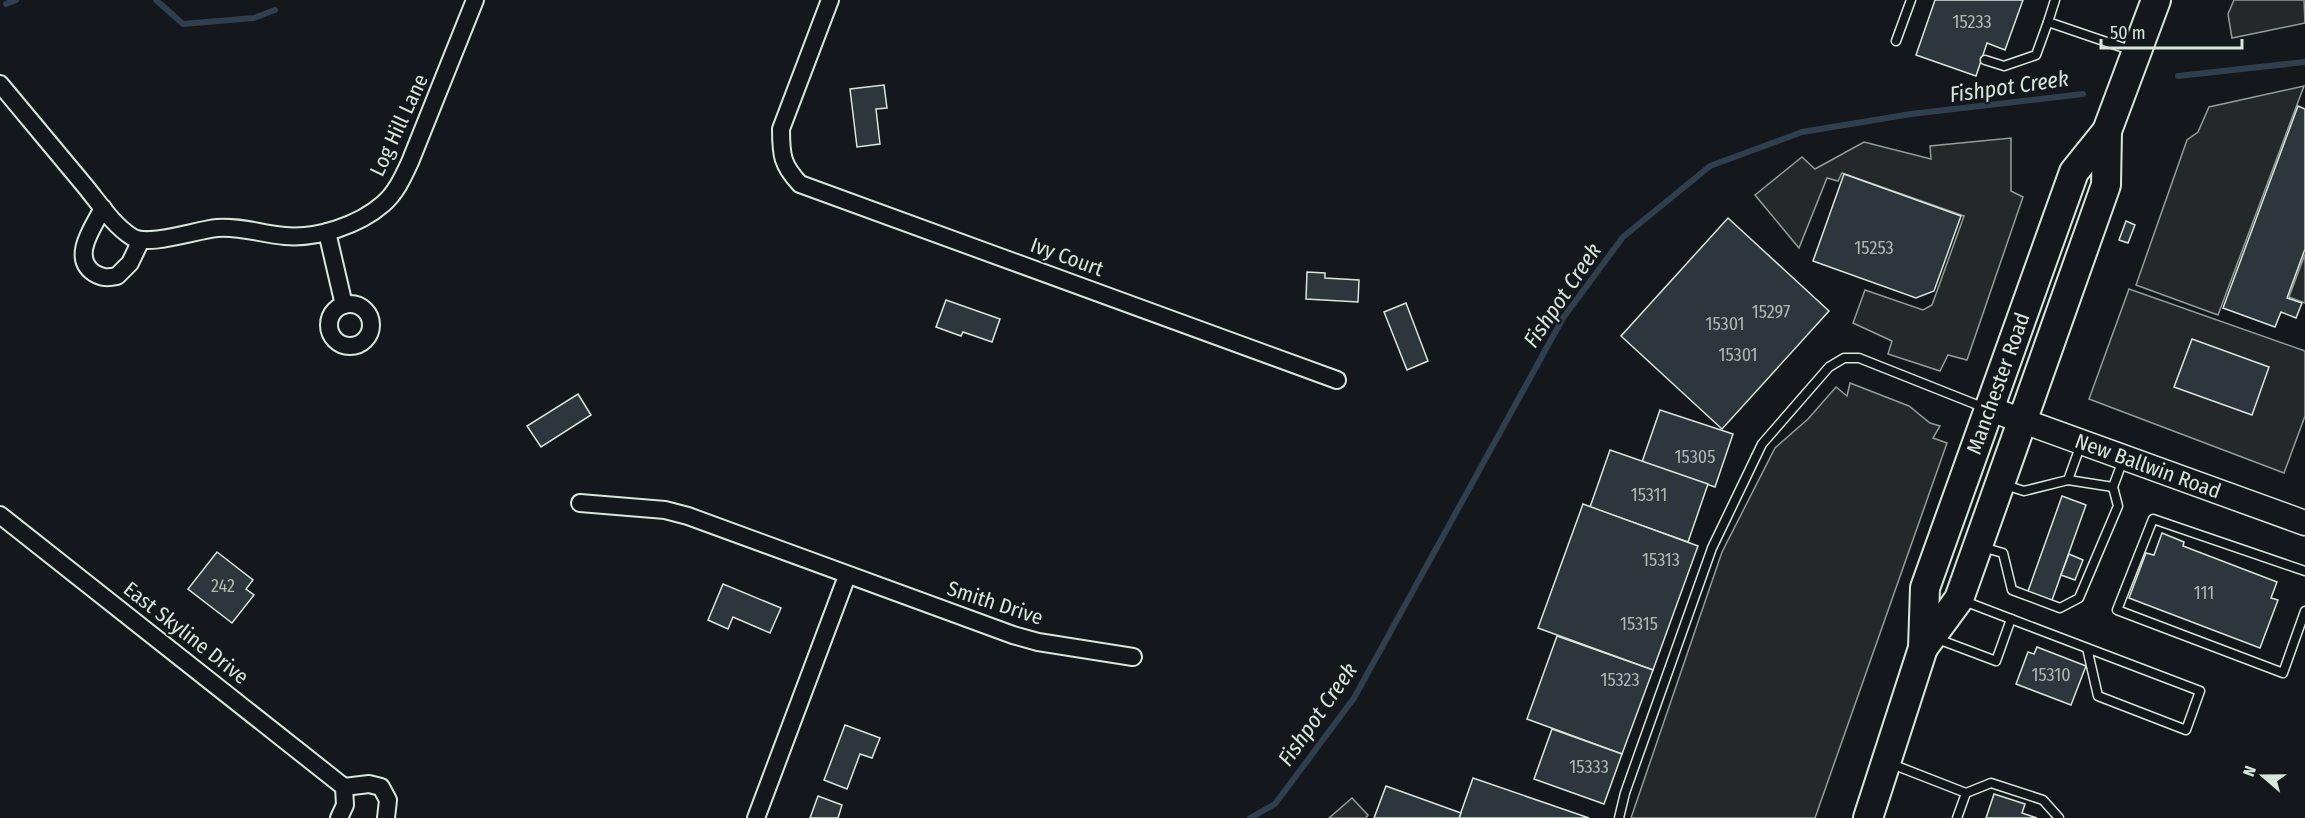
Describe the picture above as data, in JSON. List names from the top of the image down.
{
  "streets": {
    "highway": ["Manchester Road"],
    "main road": ["New Ballwin Road"],
    "street": [
      "Log Hill Lane",
      "Ivy Court",
      "Smith Drive",
      "East Skyline Drive"
    ]
  },
  "crossings": [
    ["Manchester Road", "New Ballwin Road"]
  ],
  "water": ["Fishpot Creek"],
  "house_numbers": [
    "15233",
    "15253",
    "15297",
    "15301",
    "15301",
    "15305",
    "15311",
    "15313",
    "242",
    "111",
    "15315",
    "15310",
    "15323",
    "15333"
  ],
  "scale_bar": "50 m",
  "north": "left"
}
